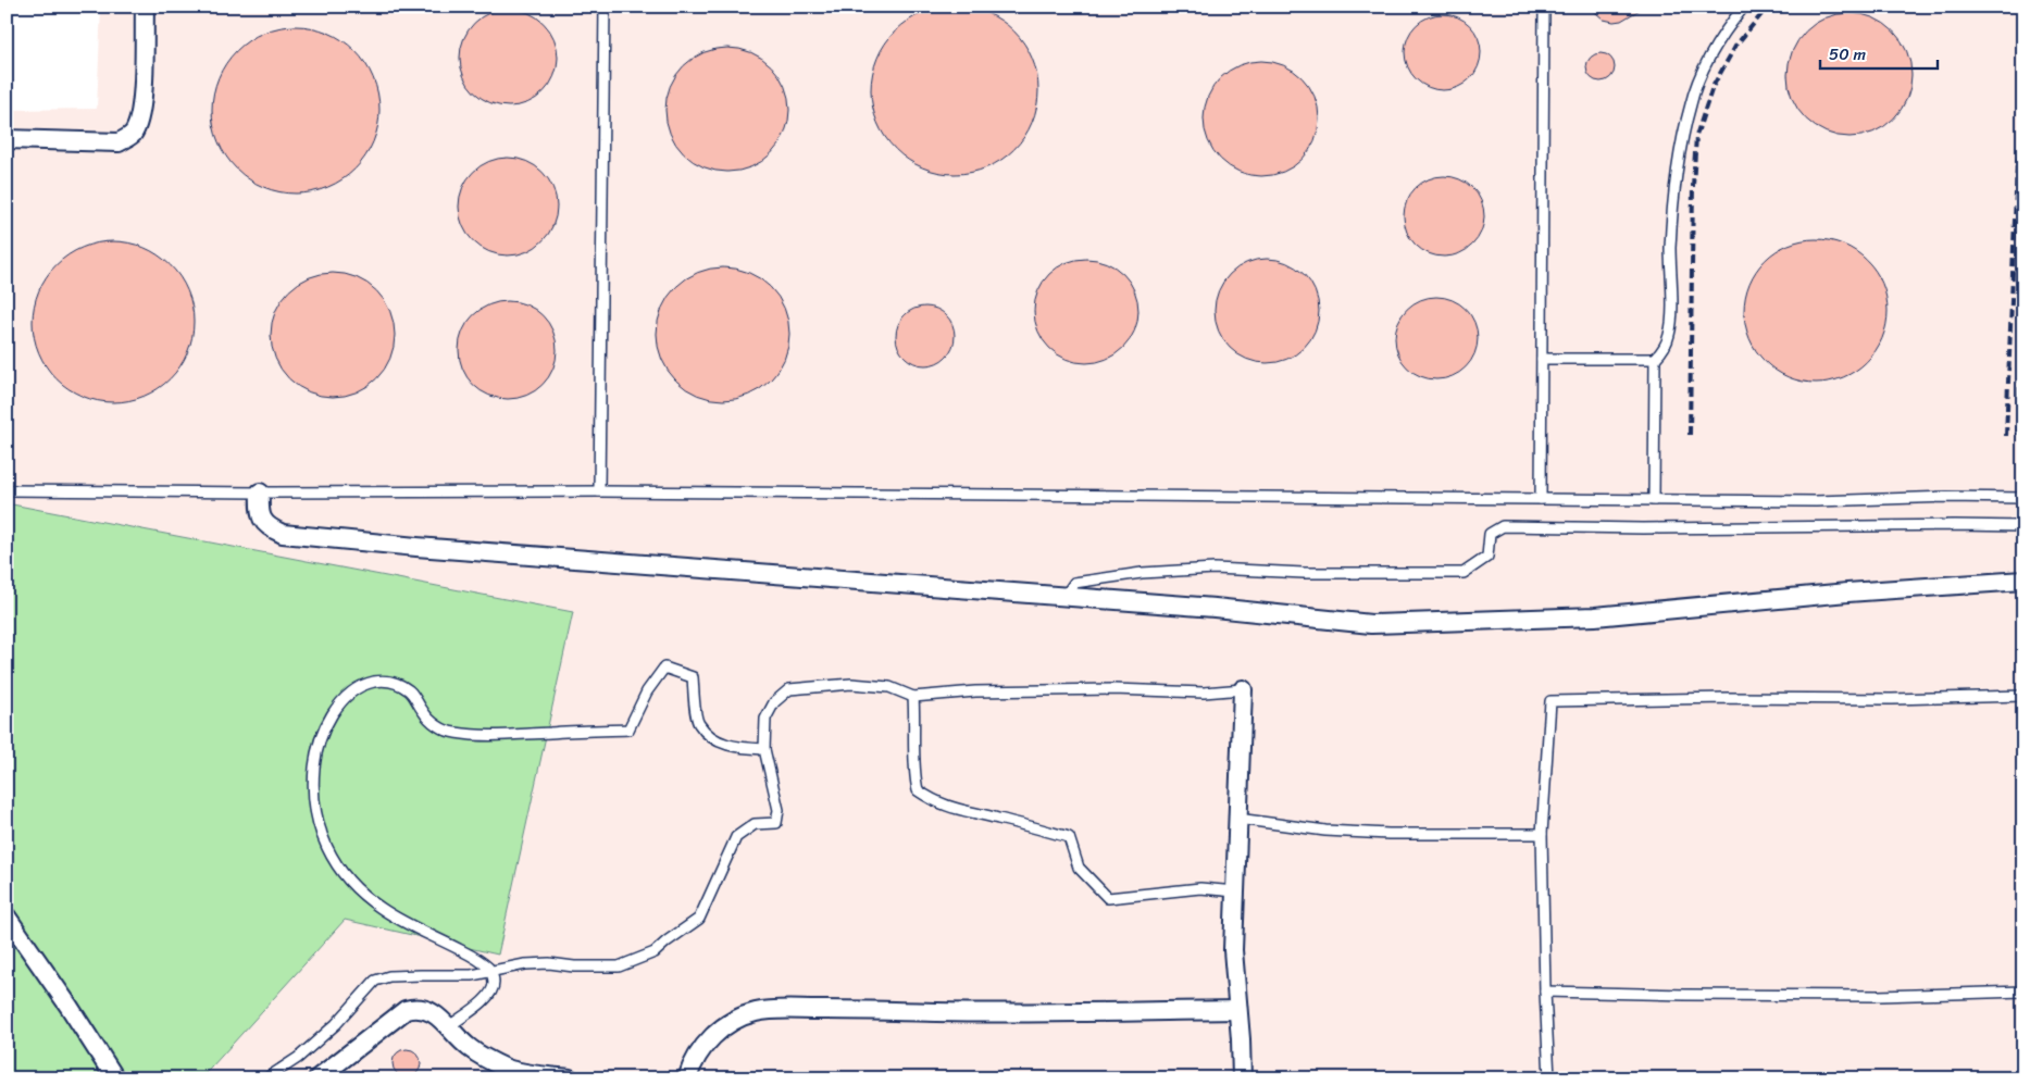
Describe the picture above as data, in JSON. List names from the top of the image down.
{
  "scale_bar": "50 m"
}
